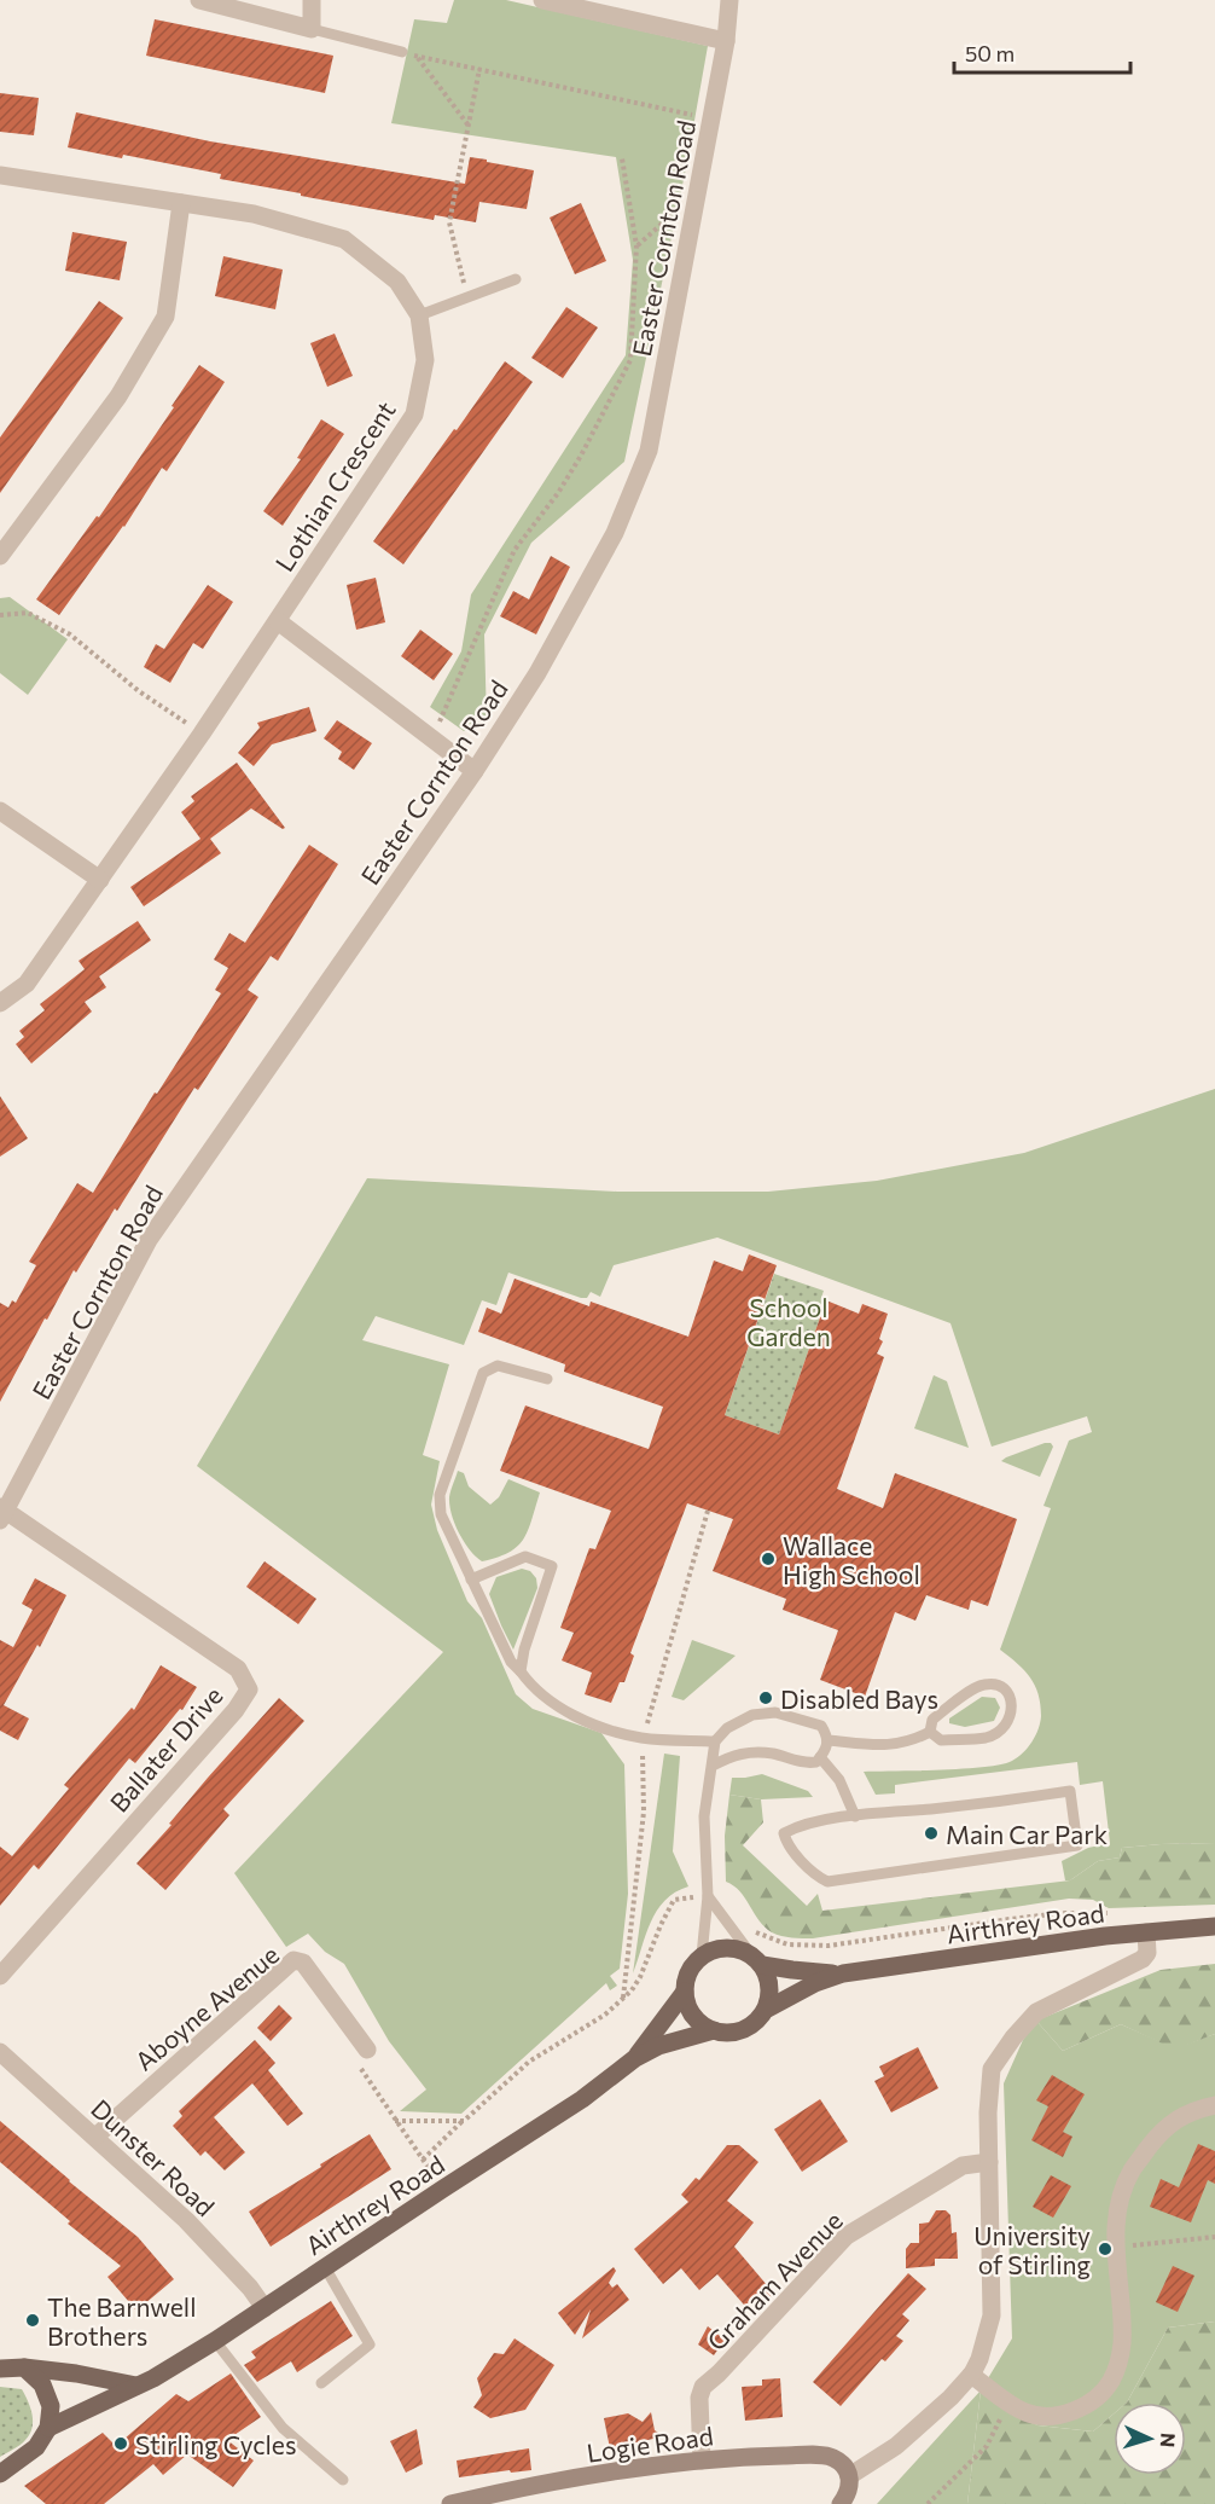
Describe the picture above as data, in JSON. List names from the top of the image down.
{
  "streets": {
    "main road": ["Airthrey Road", "Logie Road"],
    "street": [
      "Easter Cornton Road",
      "Lothian Crescent",
      "Ballater Drive",
      "Aboyne Avenue",
      "Dunster Road",
      "Graham Avenue"
    ]
  },
  "crossings": [
    ["Easter Cornton Road", "Ballater Drive"],
    ["Airthrey Road", "Dunster Road"],
    ["Aboyne Avenue", "Dunster Road"],
    ["Graham Avenue", "Logie Road"]
  ],
  "parks": ["School Garden"],
  "places": [
    "Wallace High School",
    "Disabled Bays",
    "Main Car Park",
    "University of Stirling",
    "The Barnwell Brothers",
    "Stirling Cycles"
  ],
  "scale_bar": "50 m",
  "north": "right"
}
